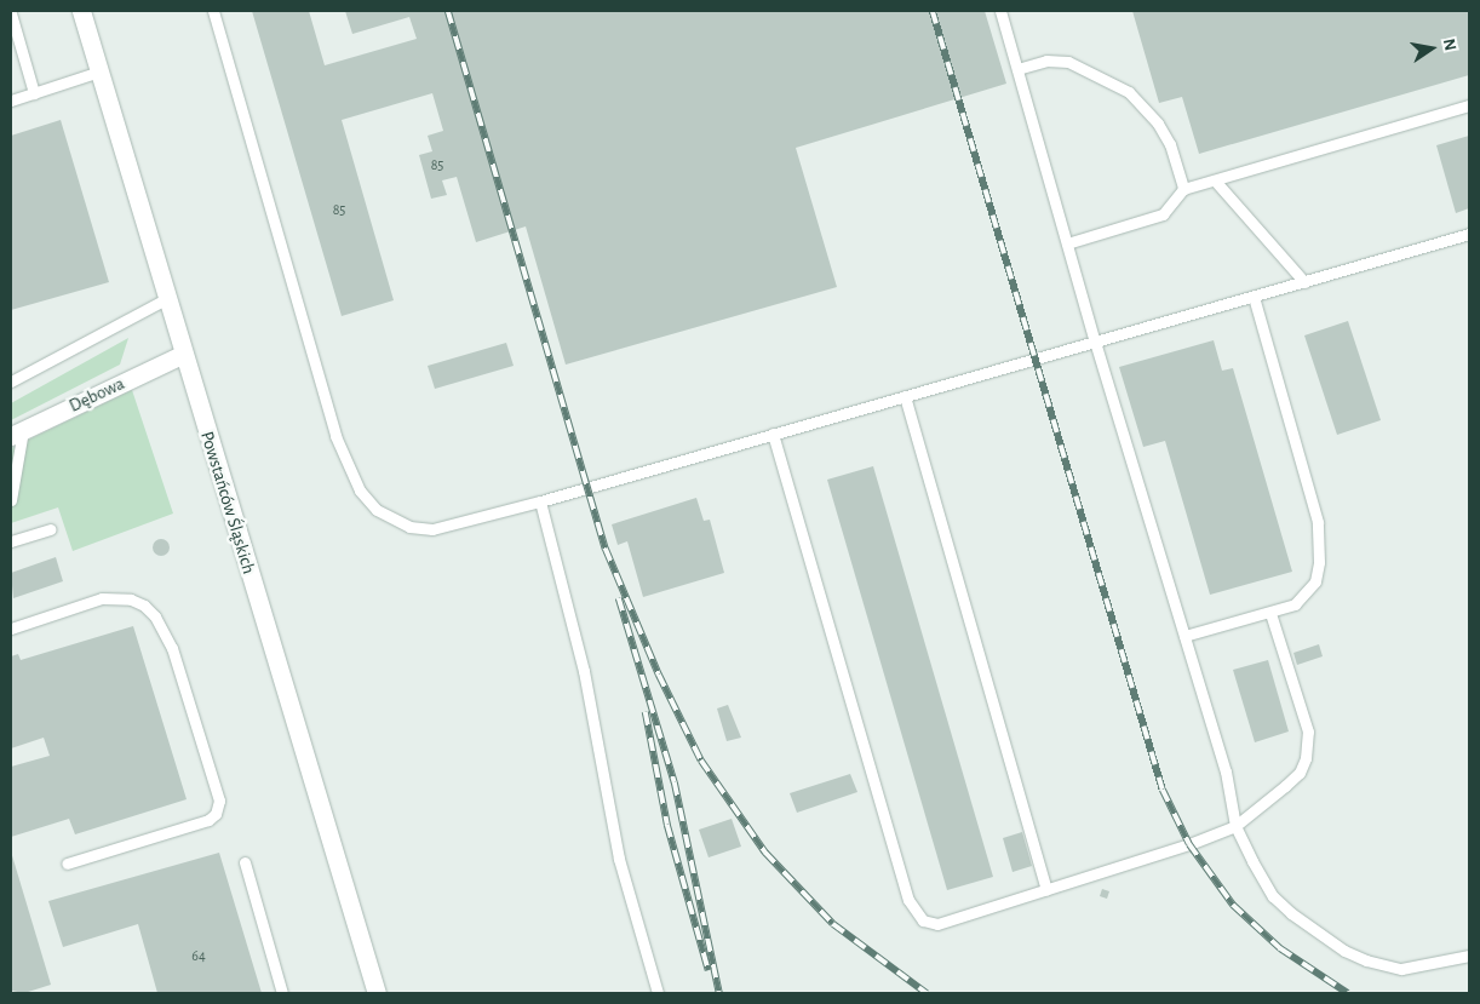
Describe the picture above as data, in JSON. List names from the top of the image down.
{
  "streets": {
    "main road": ["Dębowa", "Powstańców Śląskich"]
  },
  "crossings": [
    ["Dębowa", "Powstańców Śląskich"]
  ],
  "house_numbers": ["85", "85", "64"],
  "north": "right"
}
